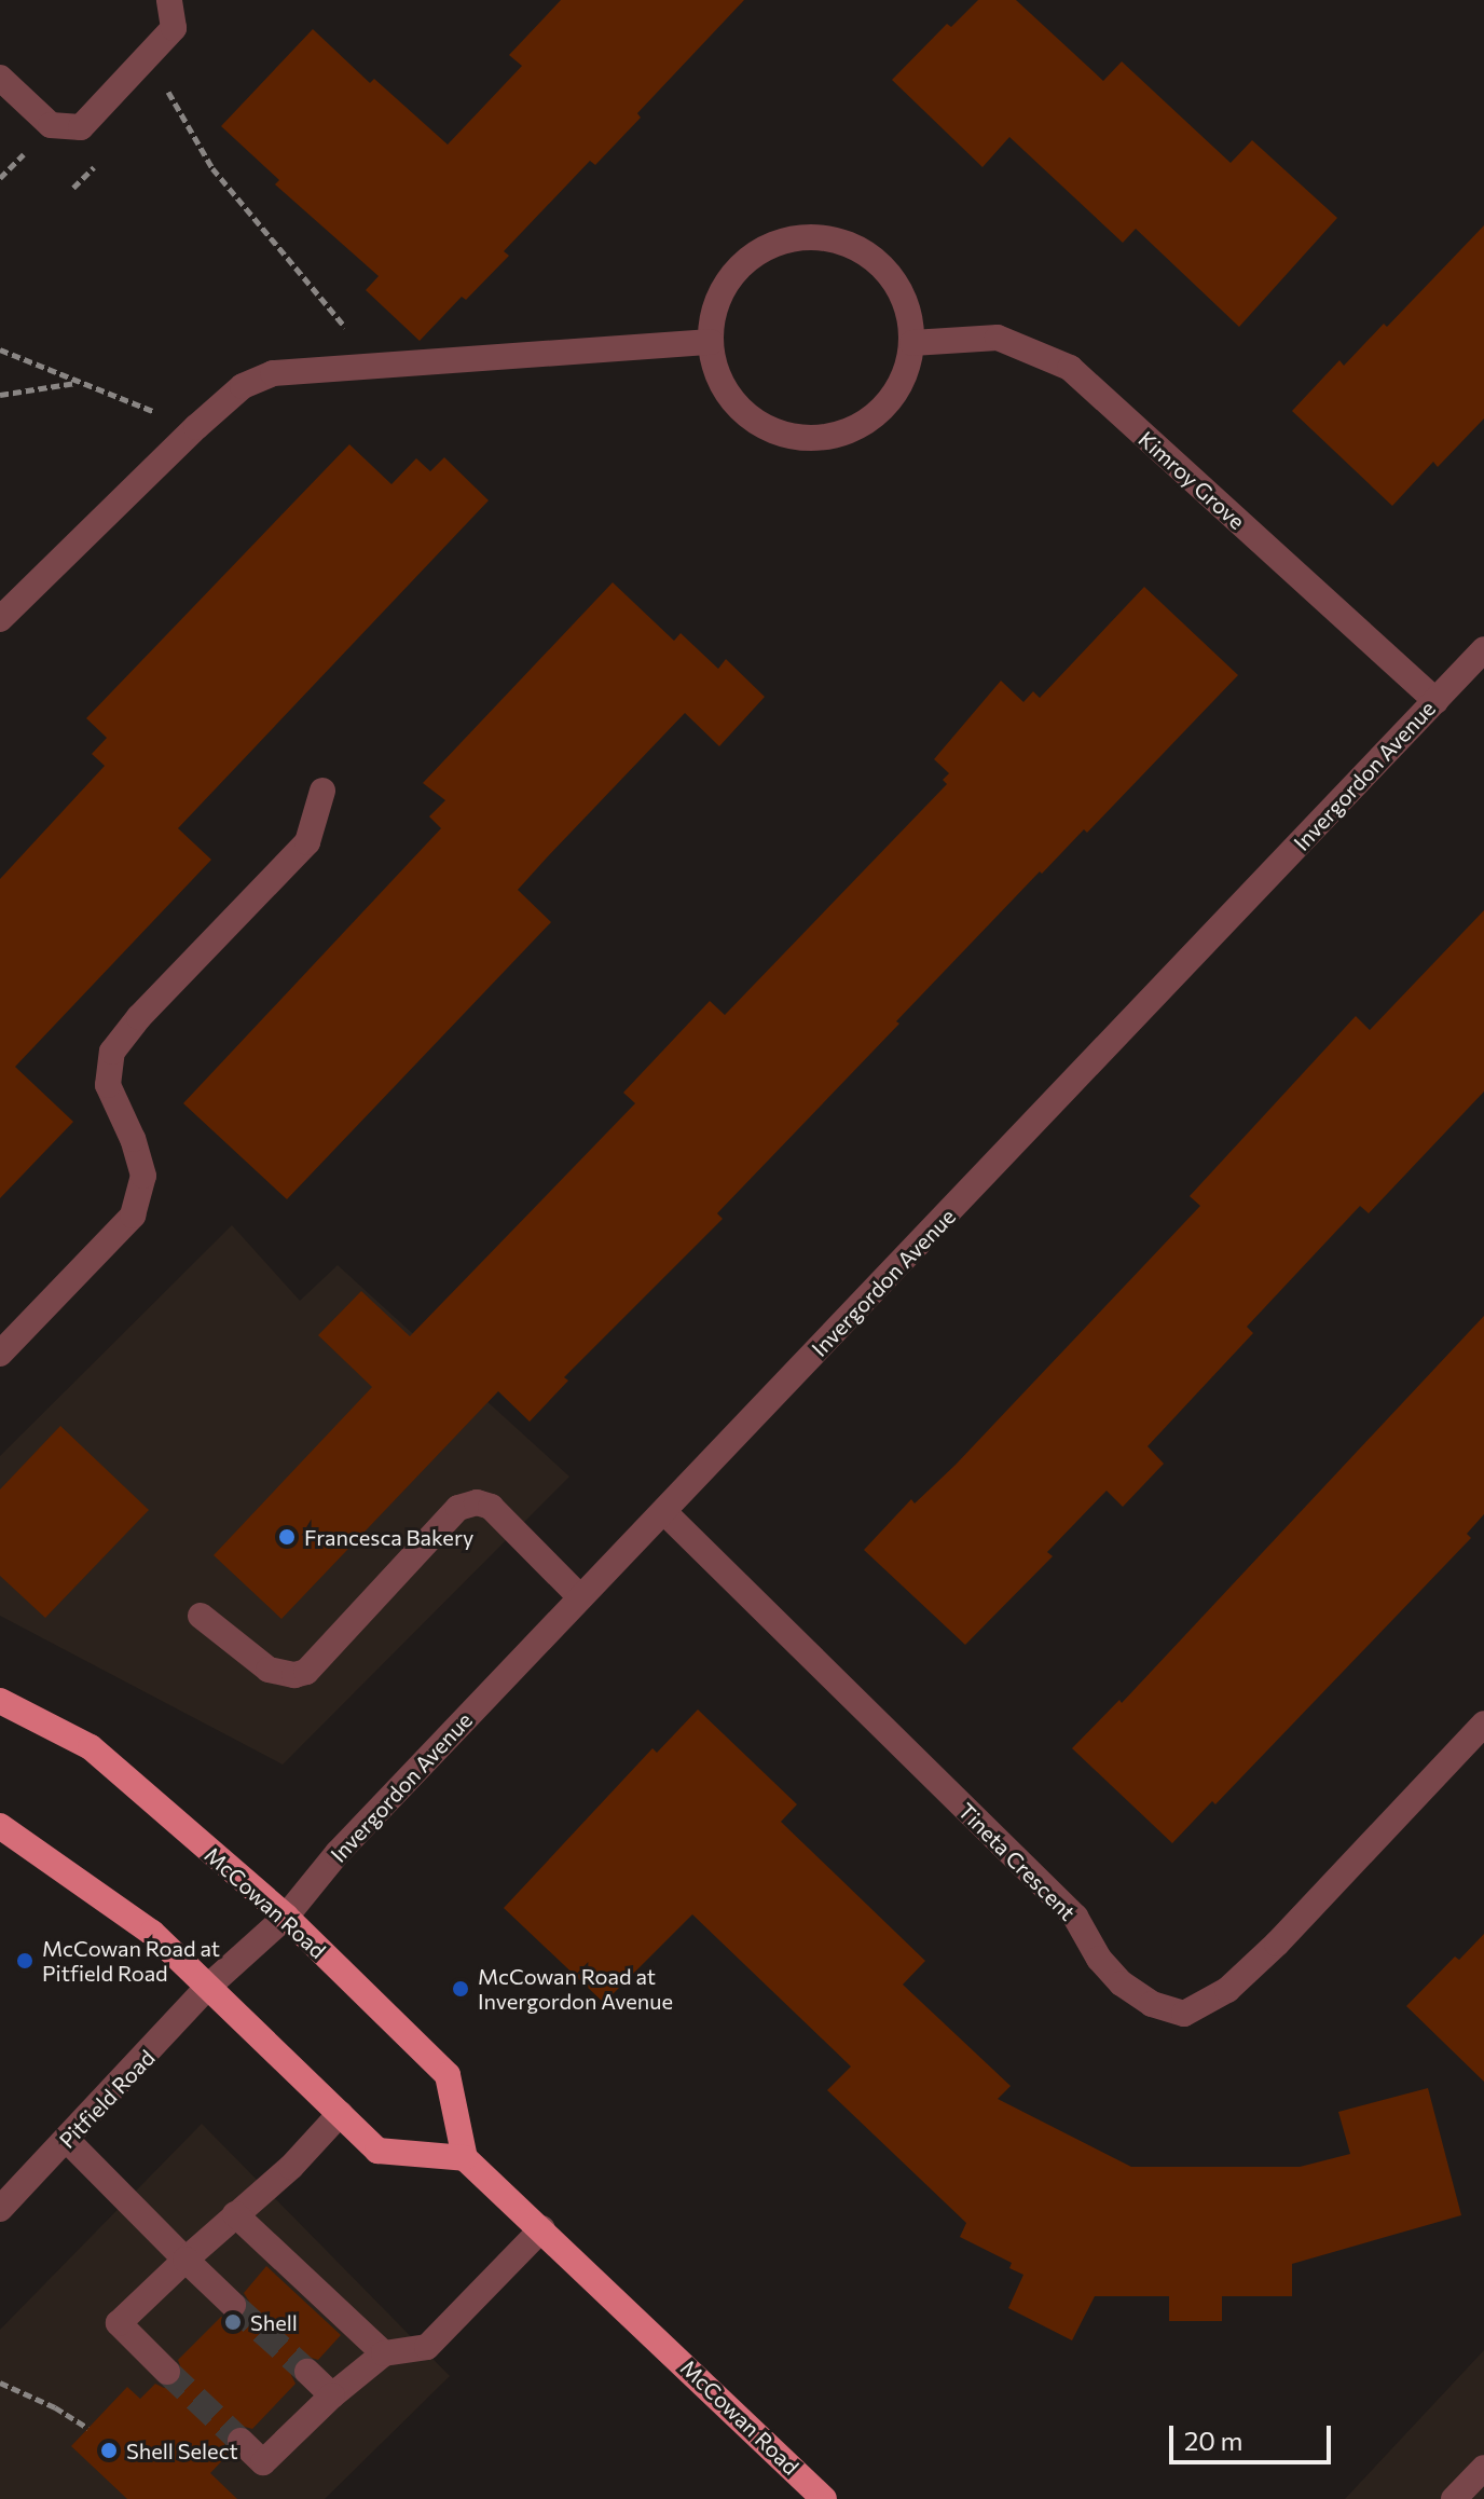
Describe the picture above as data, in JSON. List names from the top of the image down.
{
  "streets": {
    "main road": ["McCowan Road"],
    "street": [
      "Kimroy Grove",
      "Invergordon Avenue",
      "Tineta Crescent",
      "Pitfield Road"
    ]
  },
  "crossings": [
    ["Kimroy Grove", "Invergordon Avenue"],
    ["Invergordon Avenue", "Tineta Crescent"],
    ["Invergordon Avenue", "McCowan Road"],
    ["Invergordon Avenue", "Pitfield Road"]
  ],
  "places": [
    "Francesca Bakery",
    "McCowan Road at Pitfield Road",
    "McCowan Road at Invergordon Avenue",
    "Shell",
    "Shell Select"
  ],
  "scale_bar": "20 m"
}
